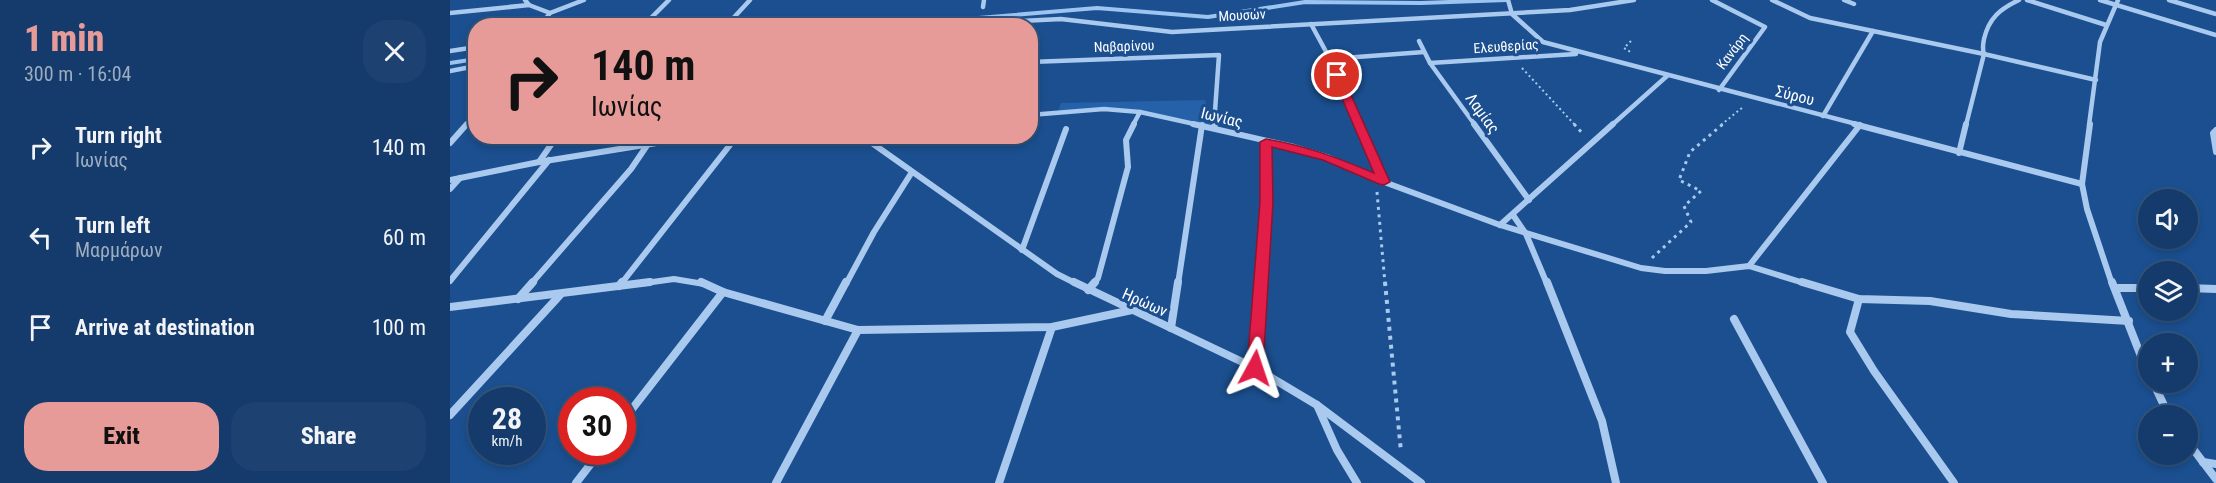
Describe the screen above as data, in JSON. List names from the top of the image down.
{
  "streets": {
    "street": [
      "Μουσών",
      "Ναβαρίνου",
      "Ελευθερίας",
      "Κανάρη",
      "Σύρου",
      "Λαμίας",
      "Ιωνίας",
      "Ηρώων"
    ]
  },
  "crossings": [
    ["Μουσών", "Σύρου"],
    ["Ναβαρίνου", "Ιωνίας"],
    ["Ελευθερίας", "Σύρου"],
    ["Ελευθερίας", "Λαμίας"],
    ["Κανάρη", "Σύρου"]
  ],
  "page": {
    "heading": ["1 min", "300 m · 16:04"],
    "turn": ["140 m", "Ιωνίας"],
    "list": [
      {
        "name": "Turn right",
        "note": "Ιωνίας",
        "value": "140 m"
      },
      {
        "name": "Turn left",
        "note": "Μαρμάρων",
        "value": "60 m"
      },
      {
        "name": "Arrive at destination",
        "value": "100 m"
      }
    ],
    "map_buttons": ["+", "−"],
    "speed": "28 km/h",
    "limit": "30",
    "buttons": ["Exit", "Share"]
  }
}
